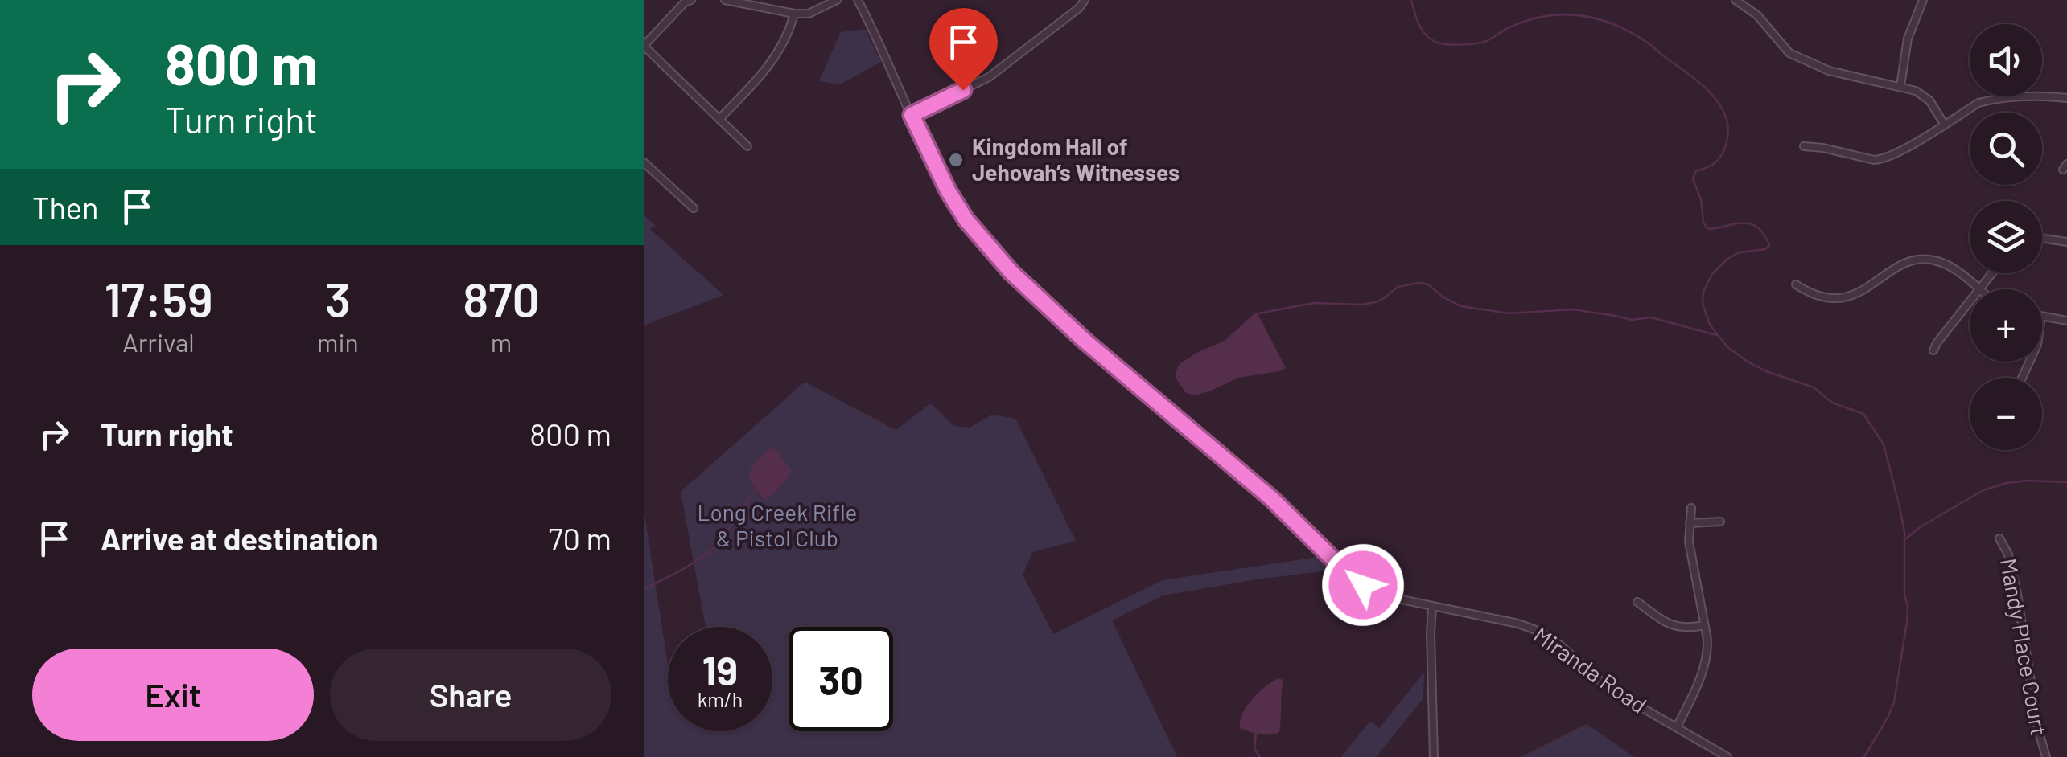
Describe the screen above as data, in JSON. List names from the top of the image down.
{
  "streets": {
    "street": ["Mandy Place Court", "Miranda Road"]
  },
  "parks": ["Long Creek Rifle & Pistol Club"],
  "places": ["Kingdom Hall of Jehovah’s Witnesses"],
  "page": {
    "turn": ["800 m", "Turn right"],
    "map_buttons": ["+", "−"],
    "then": "Then",
    "eta": [
      "17:59",
      "Arrival",
      "3",
      "min",
      "870",
      "m"
    ],
    "list": [
      {
        "name": "Turn right",
        "value": "800 m"
      },
      {
        "name": "Arrive at destination",
        "value": "70 m"
      }
    ],
    "speed": "19 km/h",
    "limit": "30",
    "buttons": ["Exit", "Share"]
  }
}
